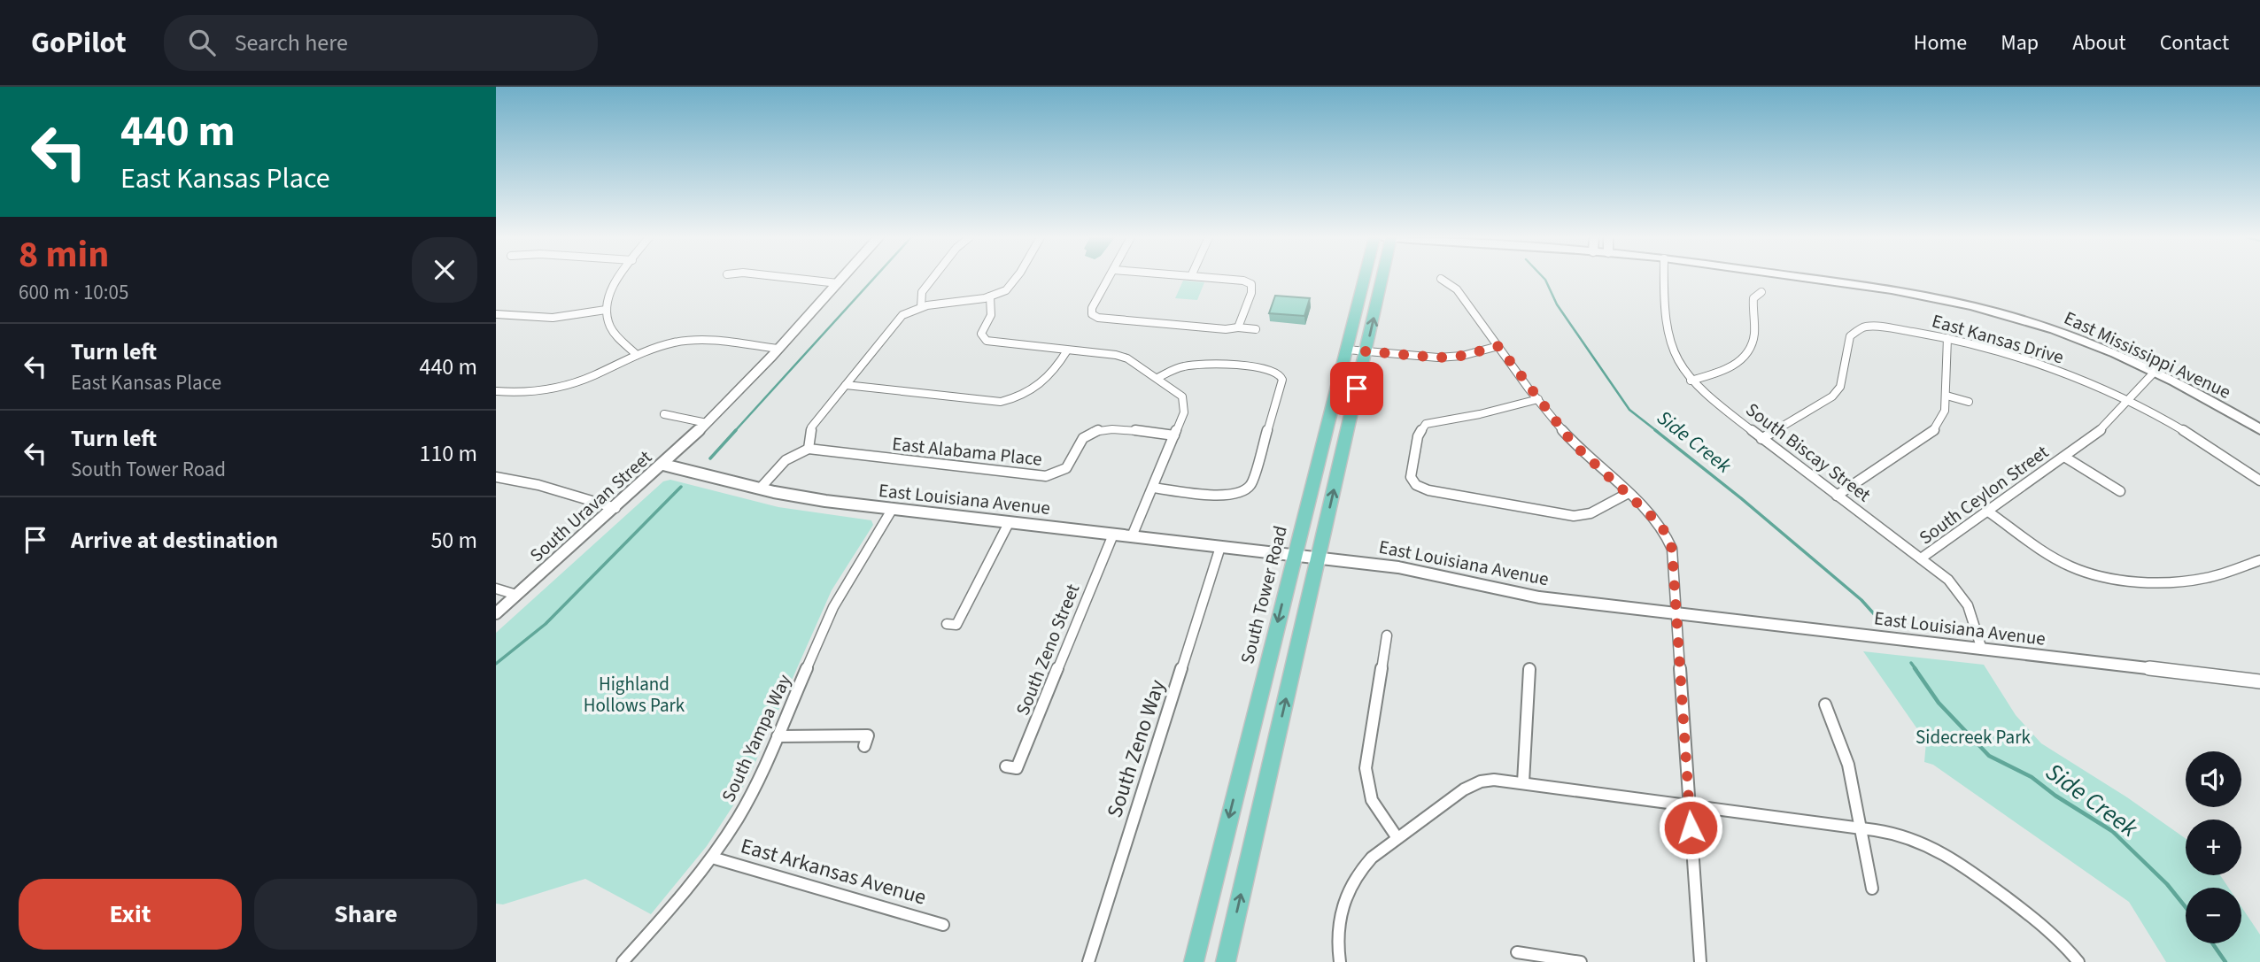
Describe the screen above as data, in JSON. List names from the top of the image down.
{
  "streets": {
    "main road": ["East Mississippi Avenue", "South Tower Road"],
    "street": [
      "East Kansas Drive",
      "East Alabama Place",
      "South Biscay Street",
      "South Ceylon Street",
      "East Louisiana Avenue",
      "South Uravan Street",
      "South Zeno Street",
      "South Yampa Way",
      "South Zeno Way",
      "East Arkansas Avenue"
    ]
  },
  "crossings": [
    ["East Kansas Drive", "South Biscay Street"],
    ["East Kansas Drive", "South Ceylon Street"],
    ["East Mississippi Avenue", "South Ceylon Street"],
    ["South Biscay Street", "South Ceylon Street"],
    ["South Biscay Street", "East Louisiana Avenue"],
    ["East Louisiana Avenue", "South Uravan Street"],
    ["East Louisiana Avenue", "South Tower Road"],
    ["East Louisiana Avenue", "South Zeno Street"],
    ["East Louisiana Avenue", "South Yampa Way"],
    ["East Louisiana Avenue", "South Zeno Way"],
    ["South Yampa Way", "East Arkansas Avenue"]
  ],
  "water": ["Side Creek"],
  "parks": ["Highland Hollows Park", "Sidecreek Park"],
  "page": {
    "header": "GoPilot",
    "search": "Search here",
    "nav": [
      "Home",
      "Map",
      "About",
      "Contact"
    ],
    "turn": ["440 m", "East Kansas Place"],
    "heading": ["8 min", "600 m · 10:05"],
    "list": [
      {
        "name": "Turn left",
        "note": "East Kansas Place",
        "value": "440 m"
      },
      {
        "name": "Turn left",
        "note": "South Tower Road",
        "value": "110 m"
      },
      {
        "name": "Arrive at destination",
        "value": "50 m"
      }
    ],
    "map_buttons": ["+", "−"],
    "buttons": ["Exit", "Share"]
  }
}
